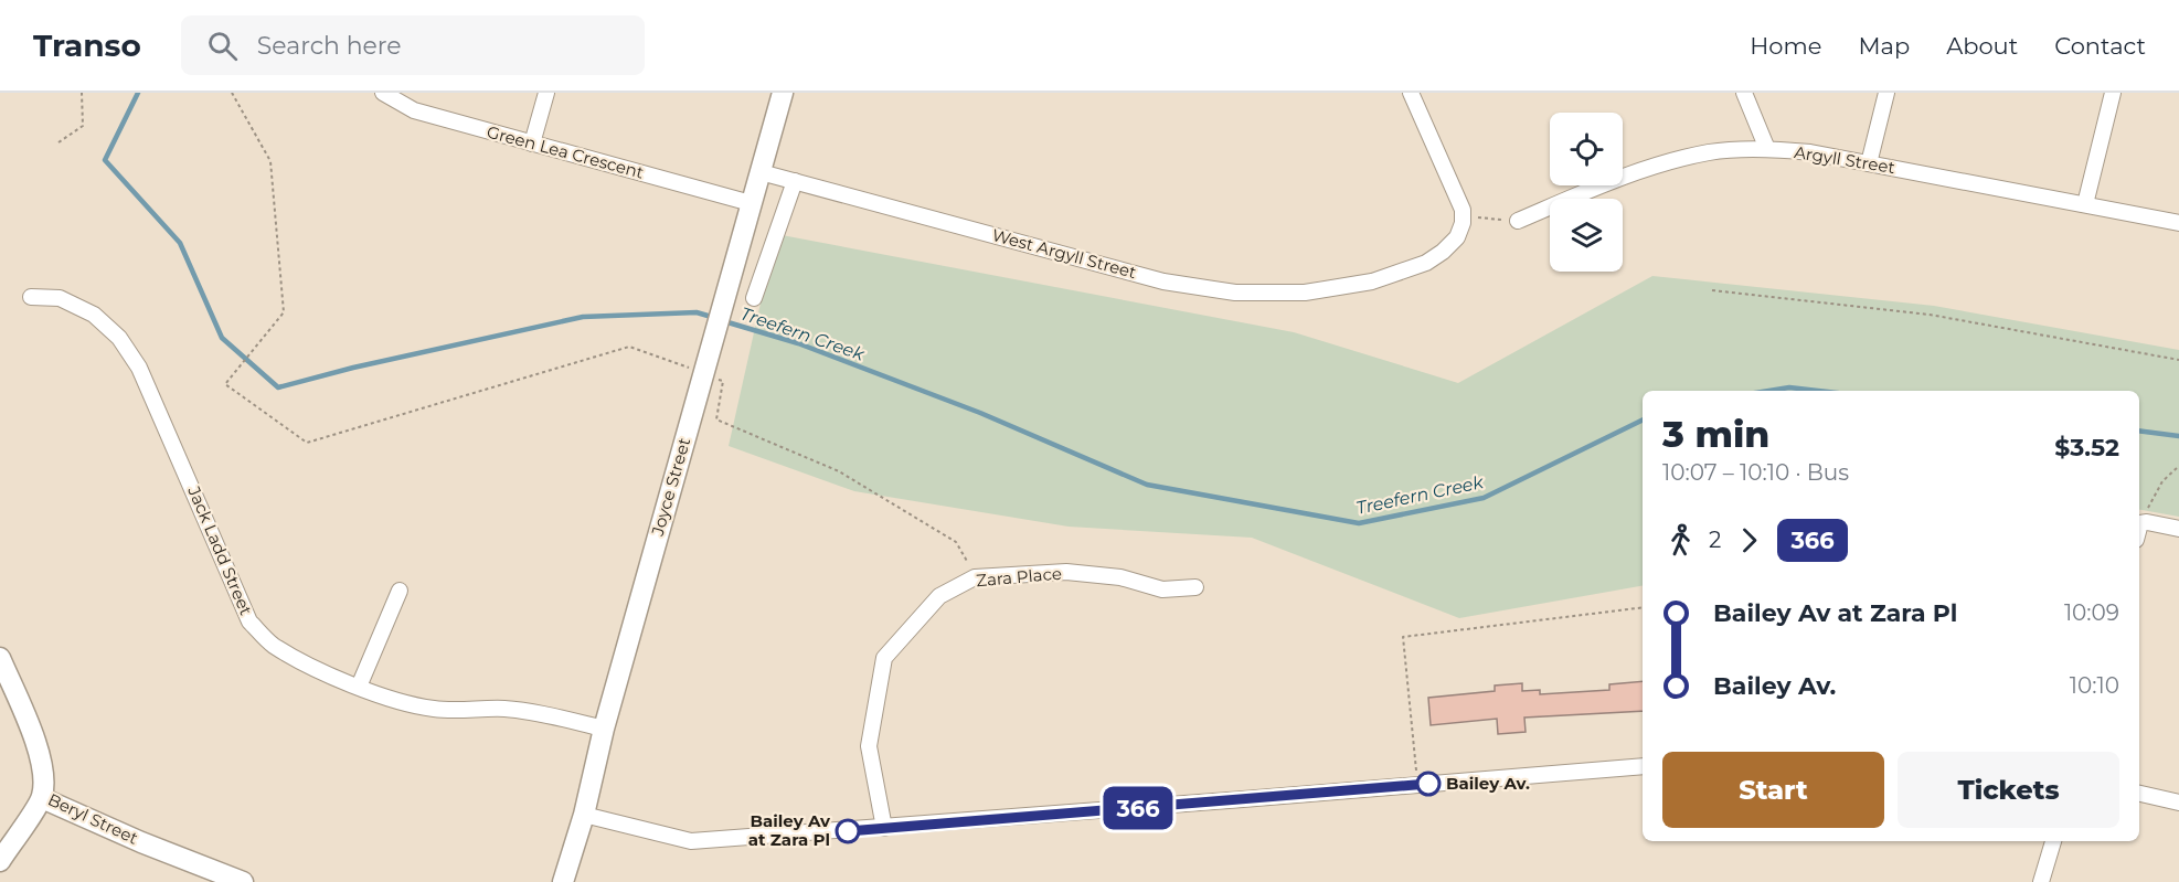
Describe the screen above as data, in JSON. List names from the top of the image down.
{
  "streets": {
    "street": [
      "Green Lea Crescent",
      "Argyll Street",
      "West Argyll Street",
      "Joyce Street",
      "Jack Ladd Street",
      "Zara Place",
      "Beryl Street"
    ]
  },
  "crossings": [
    ["Green Lea Crescent", "Joyce Street"],
    ["West Argyll Street", "Joyce Street"],
    ["Joyce Street", "Jack Ladd Street"]
  ],
  "water": ["Treefern Creek"],
  "places": ["Bailey Av.", "Bailey Av at Zara Pl"],
  "lines": ["bus line 366"],
  "page": {
    "header": "Transo",
    "search": "Search here",
    "nav": [
      "Home",
      "Map",
      "About",
      "Contact"
    ],
    "on_map": "366",
    "heading": ["3 min", "10:07 – 10:10 · Bus", "$3.52"],
    "legs": ["2", "366"],
    "list": [
      {
        "name": "Bailey Av at Zara Pl",
        "value": "10:09"
      },
      {
        "name": "Bailey Av.",
        "value": "10:10"
      }
    ],
    "buttons": ["Start", "Tickets"]
  }
}
